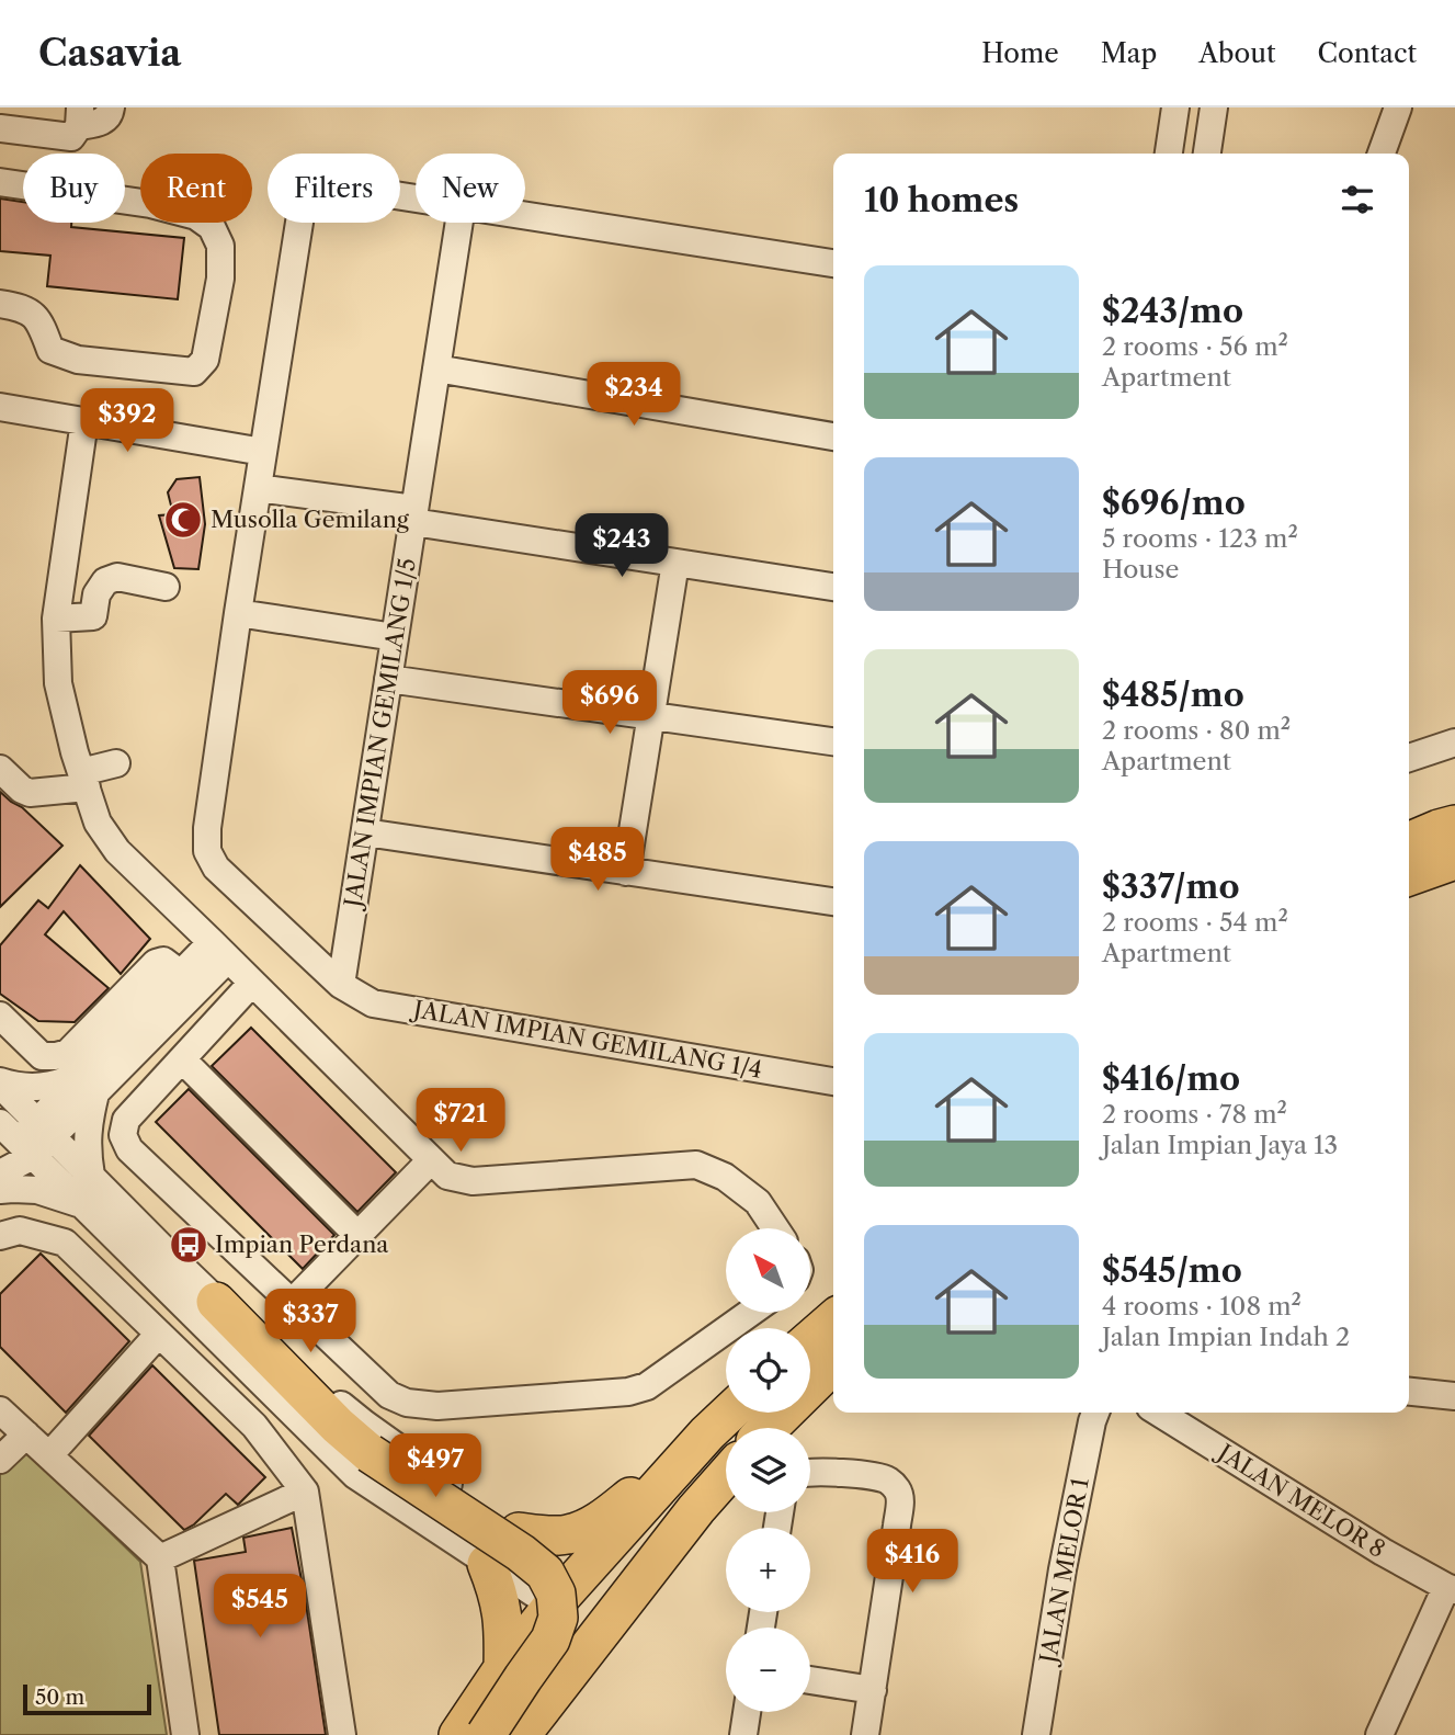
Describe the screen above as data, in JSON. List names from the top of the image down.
{
  "streets": {
    "street": [
      "JALAN IMPIAN GEMILANG 1/5",
      "JALAN IMPIAN GEMILANG 1/4",
      "JALAN MELOR 8",
      "JALAN MELOR 1"
    ]
  },
  "crossings": [
    ["JALAN IMPIAN GEMILANG 1/5", "JALAN IMPIAN GEMILANG 1/4"]
  ],
  "places": {
    "mosque": ["Musolla Gemilang"],
    "bus stop": ["Impian Perdana"]
  },
  "scale_bar": "50 m",
  "north": "top left",
  "page": {
    "header": "Casavia",
    "nav": [
      "Home",
      "Map",
      "About",
      "Contact"
    ],
    "chip": [
      "Buy",
      "Rent",
      "Filters",
      "New"
    ],
    "heading": "10 homes",
    "list": [
      {
        "name": "$243/mo",
        "note": "2 rooms · 56 m² · Apartment"
      },
      {
        "name": "$696/mo",
        "note": "5 rooms · 123 m² · House"
      },
      {
        "name": "$485/mo",
        "note": "2 rooms · 80 m² · Apartment"
      },
      {
        "name": "$337/mo",
        "note": "2 rooms · 54 m² · Apartment"
      },
      {
        "name": "$416/mo",
        "note": "2 rooms · 78 m² · Jalan Impian Jaya 13"
      },
      {
        "name": "$545/mo",
        "note": "4 rooms · 108 m² · Jalan Impian Indah 2"
      }
    ],
    "price": [
      "$234",
      "$392",
      "$243",
      "$696",
      "$485",
      "$721",
      "$337",
      "$497",
      "$416",
      "$545"
    ],
    "map_buttons": ["+", "−"],
    "scale": "50 m"
  }
}
